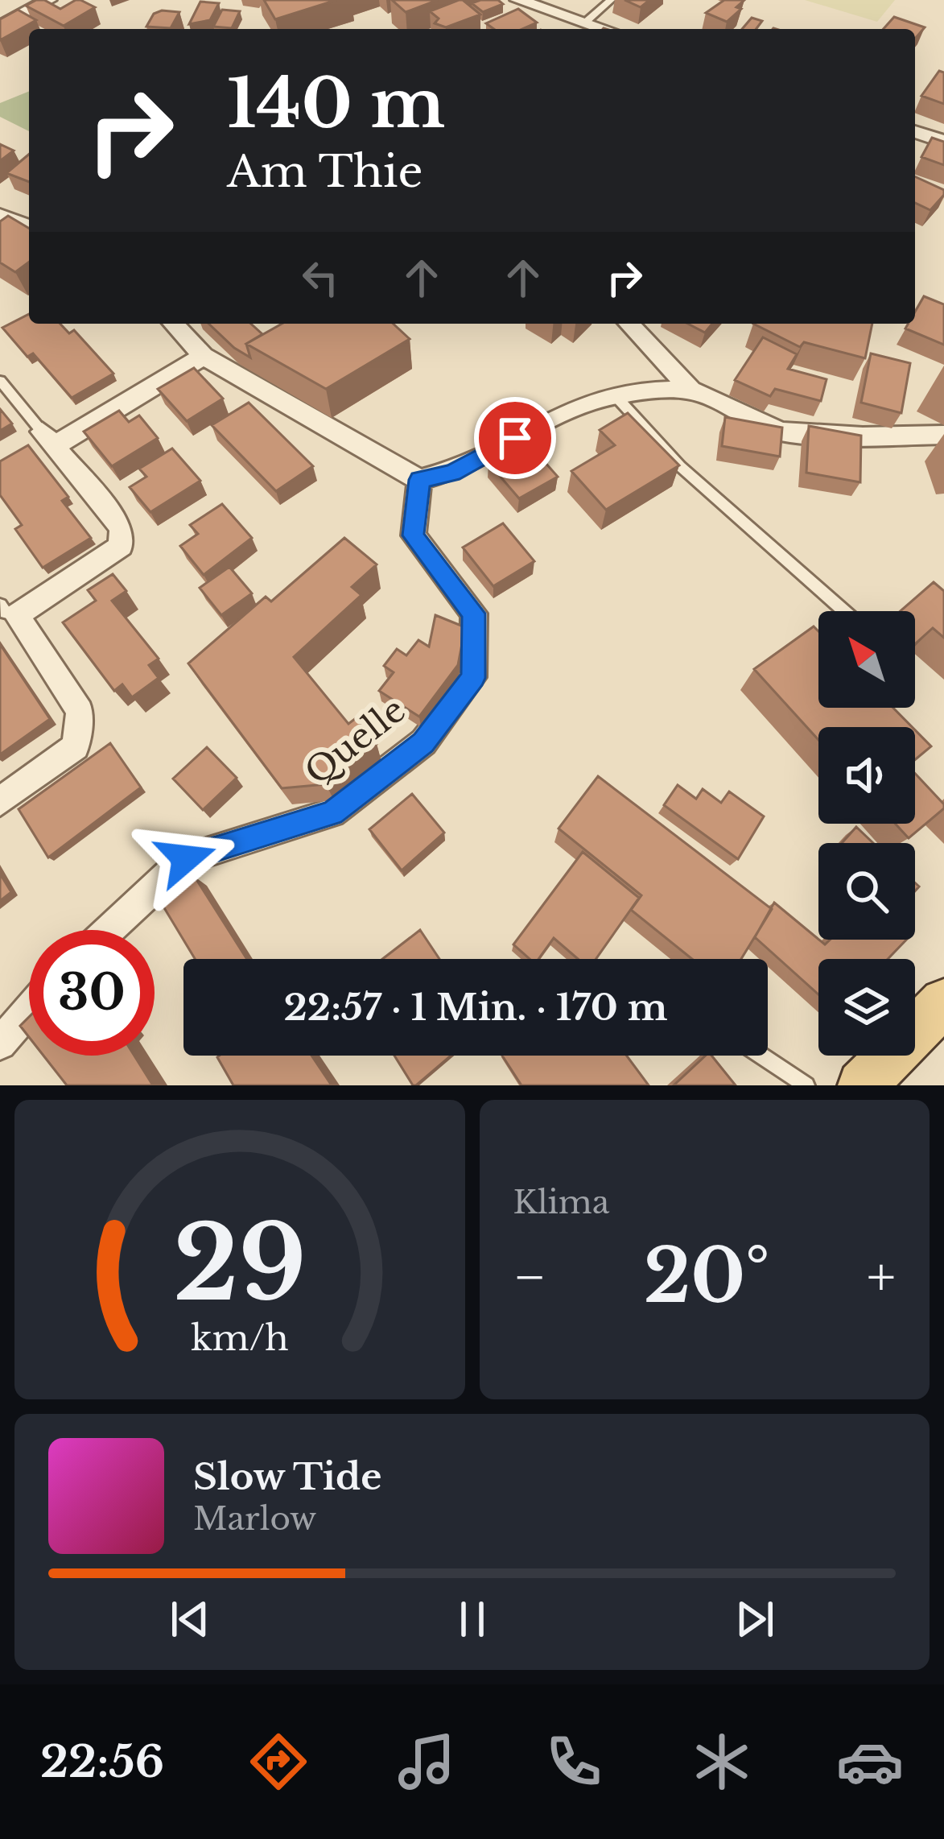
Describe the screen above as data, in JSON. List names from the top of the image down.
{
  "streets": {
    "street": ["Quelle"]
  },
  "north": "top left",
  "page": {
    "turn": ["140 m", "Am Thie"],
    "limit": "30",
    "trip": "22:57 · 1 Min. · 170 m",
    "tile": "Klima",
    "heat": ["−", "20°", "+"],
    "song": ["Slow Tide", "Marlow"],
    "tabs": "22:56",
    "gauge": ["29", "km/h"]
  }
}
